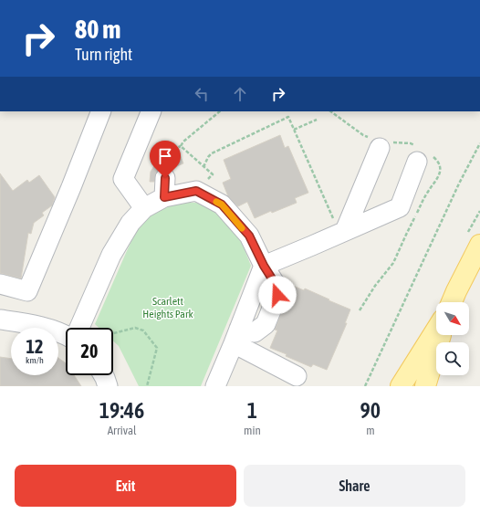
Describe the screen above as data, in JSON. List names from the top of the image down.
{
  "parks": ["Scarlett Heights Park"],
  "north": "bottom right",
  "page": {
    "turn": ["80 m", "Turn right"],
    "speed": "12 km/h",
    "limit": "20",
    "eta": [
      "19:46",
      "Arrival",
      "1",
      "min",
      "90",
      "m"
    ],
    "buttons": ["Exit", "Share"]
  }
}
